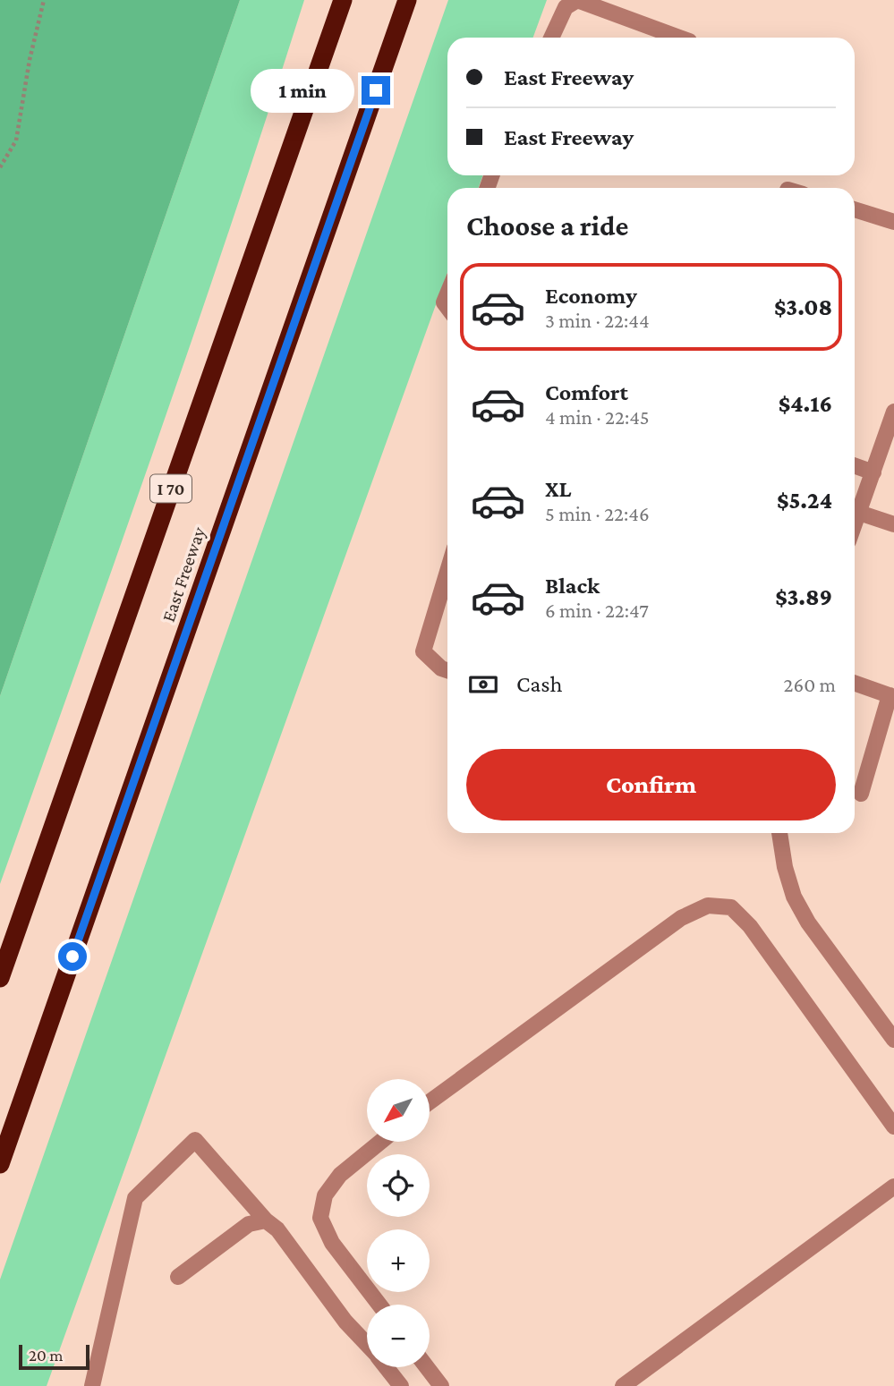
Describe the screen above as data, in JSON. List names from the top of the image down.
{
  "streets": {
    "highway": ["I 70", "East Freeway"]
  },
  "scale_bar": "20 m",
  "north": "bottom left",
  "page": {
    "banner": ["East Freeway", "East Freeway"],
    "bubble": "1 min",
    "heading": "Choose a ride",
    "list": [
      {
        "name": "Economy",
        "note": "3 min · 22:44",
        "value": "$3.08"
      },
      {
        "name": "Comfort",
        "note": "4 min · 22:45",
        "value": "$4.16"
      },
      {
        "name": "XL",
        "note": "5 min · 22:46",
        "value": "$5.24"
      },
      {
        "name": "Black",
        "note": "6 min · 22:47",
        "value": "$3.89"
      }
    ],
    "pay": ["Cash", "260 m"],
    "buttons": "Confirm",
    "map_buttons": ["+", "−"],
    "scale": "20 m"
  }
}
